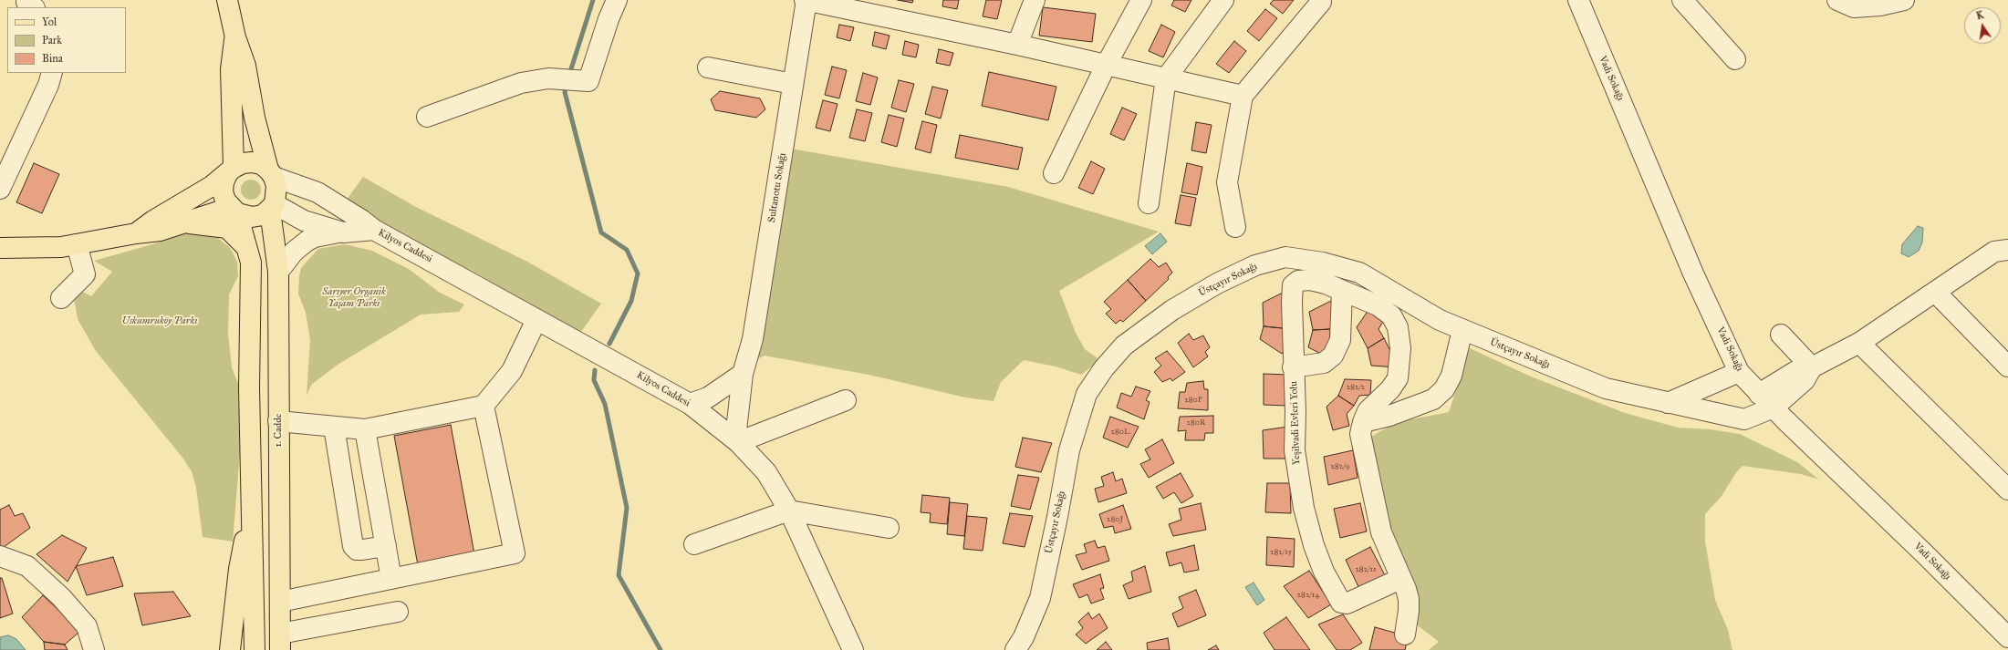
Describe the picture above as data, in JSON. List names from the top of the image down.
{
  "streets": {
    "main road": ["1. Cadde"],
    "street": [
      "Vadi Sokağı",
      "Sultanotu Sokağı",
      "Kilyos Caddesi",
      "Üstçayır Sokağı",
      "Yeşilvadi Evleri Yolu"
    ]
  },
  "crossings": [
    ["Vadi Sokağı", "Üstçayır Sokağı"],
    ["Sultanotu Sokağı", "Kilyos Caddesi"],
    ["Kilyos Caddesi", "1. Cadde"]
  ],
  "parks": ["Sarıyer Organik Yaşam Parkı", "Uskumruköy Parkı"],
  "house_numbers": [
    "282/2",
    "280P",
    "280R",
    "280L",
    "282/9",
    "280J",
    "282/15",
    "282/11",
    "282/14"
  ],
  "legend": ["Yol", "Park", "Bina"],
  "north": "top"
}
